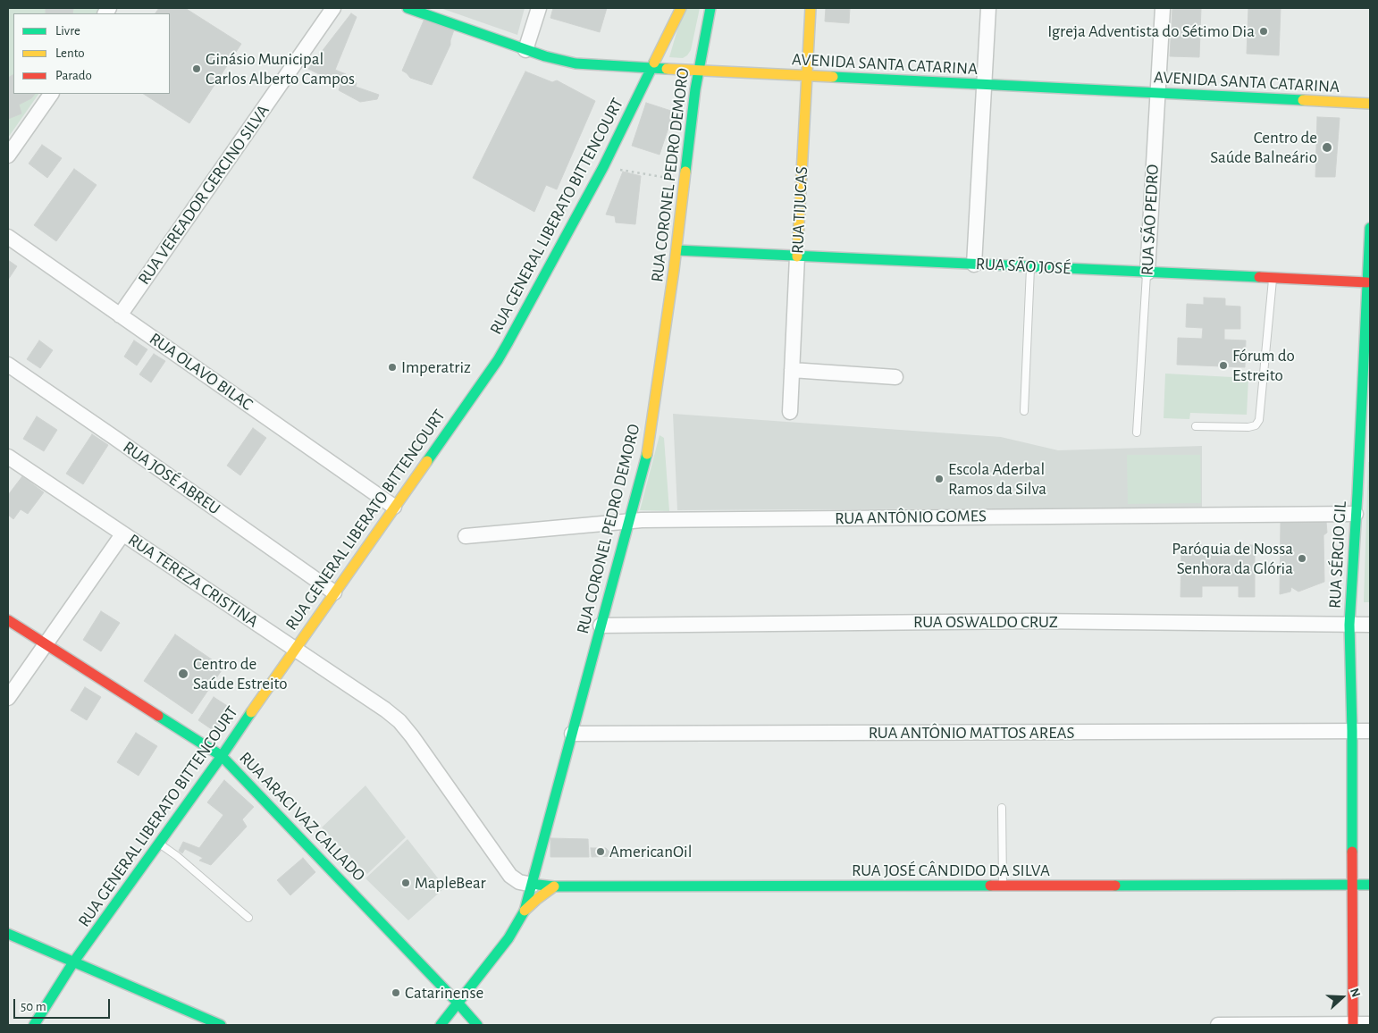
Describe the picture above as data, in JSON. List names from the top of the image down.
{
  "streets": {
    "main road": [
      "AVENIDA SANTA CATARINA",
      "RUA CORONEL PEDRO DEMORO",
      "RUA TIJUCAS",
      "RUA GENERAL LIBERATO BITTENCOURT",
      "RUA SÃO JOSÉ",
      "RUA SÉRGIO GIL",
      "RUA ARACI VAZ CALLADO",
      "RUA JOSÉ CÂNDIDO DA SILVA"
    ],
    "street": [
      "RUA VEREADOR GERCINO SILVA",
      "RUA SÃO PEDRO",
      "RUA OLAVO BILAC",
      "RUA JOSÉ ABREU",
      "RUA ANTÔNIO GOMES",
      "RUA TEREZA CRISTINA",
      "RUA OSWALDO CRUZ",
      "RUA ANTÔNIO MATTOS AREAS"
    ]
  },
  "crossings": [
    ["AVENIDA SANTA CATARINA", "RUA CORONEL PEDRO DEMORO"],
    ["AVENIDA SANTA CATARINA", "RUA TIJUCAS"],
    ["AVENIDA SANTA CATARINA", "RUA GENERAL LIBERATO BITTENCOURT"],
    ["AVENIDA SANTA CATARINA", "RUA SÃO PEDRO"],
    ["RUA CORONEL PEDRO DEMORO", "RUA SÃO JOSÉ"],
    ["RUA CORONEL PEDRO DEMORO", "RUA ANTÔNIO GOMES"],
    ["RUA CORONEL PEDRO DEMORO", "RUA TEREZA CRISTINA"],
    ["RUA CORONEL PEDRO DEMORO", "RUA OSWALDO CRUZ"],
    ["RUA CORONEL PEDRO DEMORO", "RUA ANTÔNIO MATTOS AREAS"],
    ["RUA CORONEL PEDRO DEMORO", "RUA ARACI VAZ CALLADO"],
    ["RUA CORONEL PEDRO DEMORO", "RUA JOSÉ CÂNDIDO DA SILVA"],
    ["RUA VEREADOR GERCINO SILVA", "RUA OLAVO BILAC"],
    ["RUA TIJUCAS", "RUA SÃO JOSÉ"],
    ["RUA GENERAL LIBERATO BITTENCOURT", "RUA OLAVO BILAC"],
    ["RUA GENERAL LIBERATO BITTENCOURT", "RUA JOSÉ ABREU"],
    ["RUA GENERAL LIBERATO BITTENCOURT", "RUA TEREZA CRISTINA"],
    ["RUA GENERAL LIBERATO BITTENCOURT", "RUA ARACI VAZ CALLADO"],
    ["RUA SÃO PEDRO", "RUA SÃO JOSÉ"],
    ["RUA SÃO JOSÉ", "RUA SÉRGIO GIL"],
    ["RUA ANTÔNIO GOMES", "RUA SÉRGIO GIL"],
    ["RUA SÉRGIO GIL", "RUA OSWALDO CRUZ"],
    ["RUA SÉRGIO GIL", "RUA ANTÔNIO MATTOS AREAS"],
    ["RUA SÉRGIO GIL", "RUA JOSÉ CÂNDIDO DA SILVA"],
    ["RUA TEREZA CRISTINA", "RUA JOSÉ CÂNDIDO DA SILVA"]
  ],
  "places": [
    "Igreja Adventista do Sétimo Dia",
    "Ginásio Municipal Carlos Alberto Campos",
    "Centro de Saúde Balneário",
    "Fórum do Estreito",
    "Imperatriz",
    "Escola Aderbal Ramos da Silva",
    "Paróquia de Nossa Senhora da Glória",
    "Centro de Saúde Estreito",
    "AmericanOil",
    "MapleBear",
    "Catarinense"
  ],
  "legend": ["Livre", "Lento", "Parado"],
  "scale_bar": "50 m",
  "north": "right"
}
